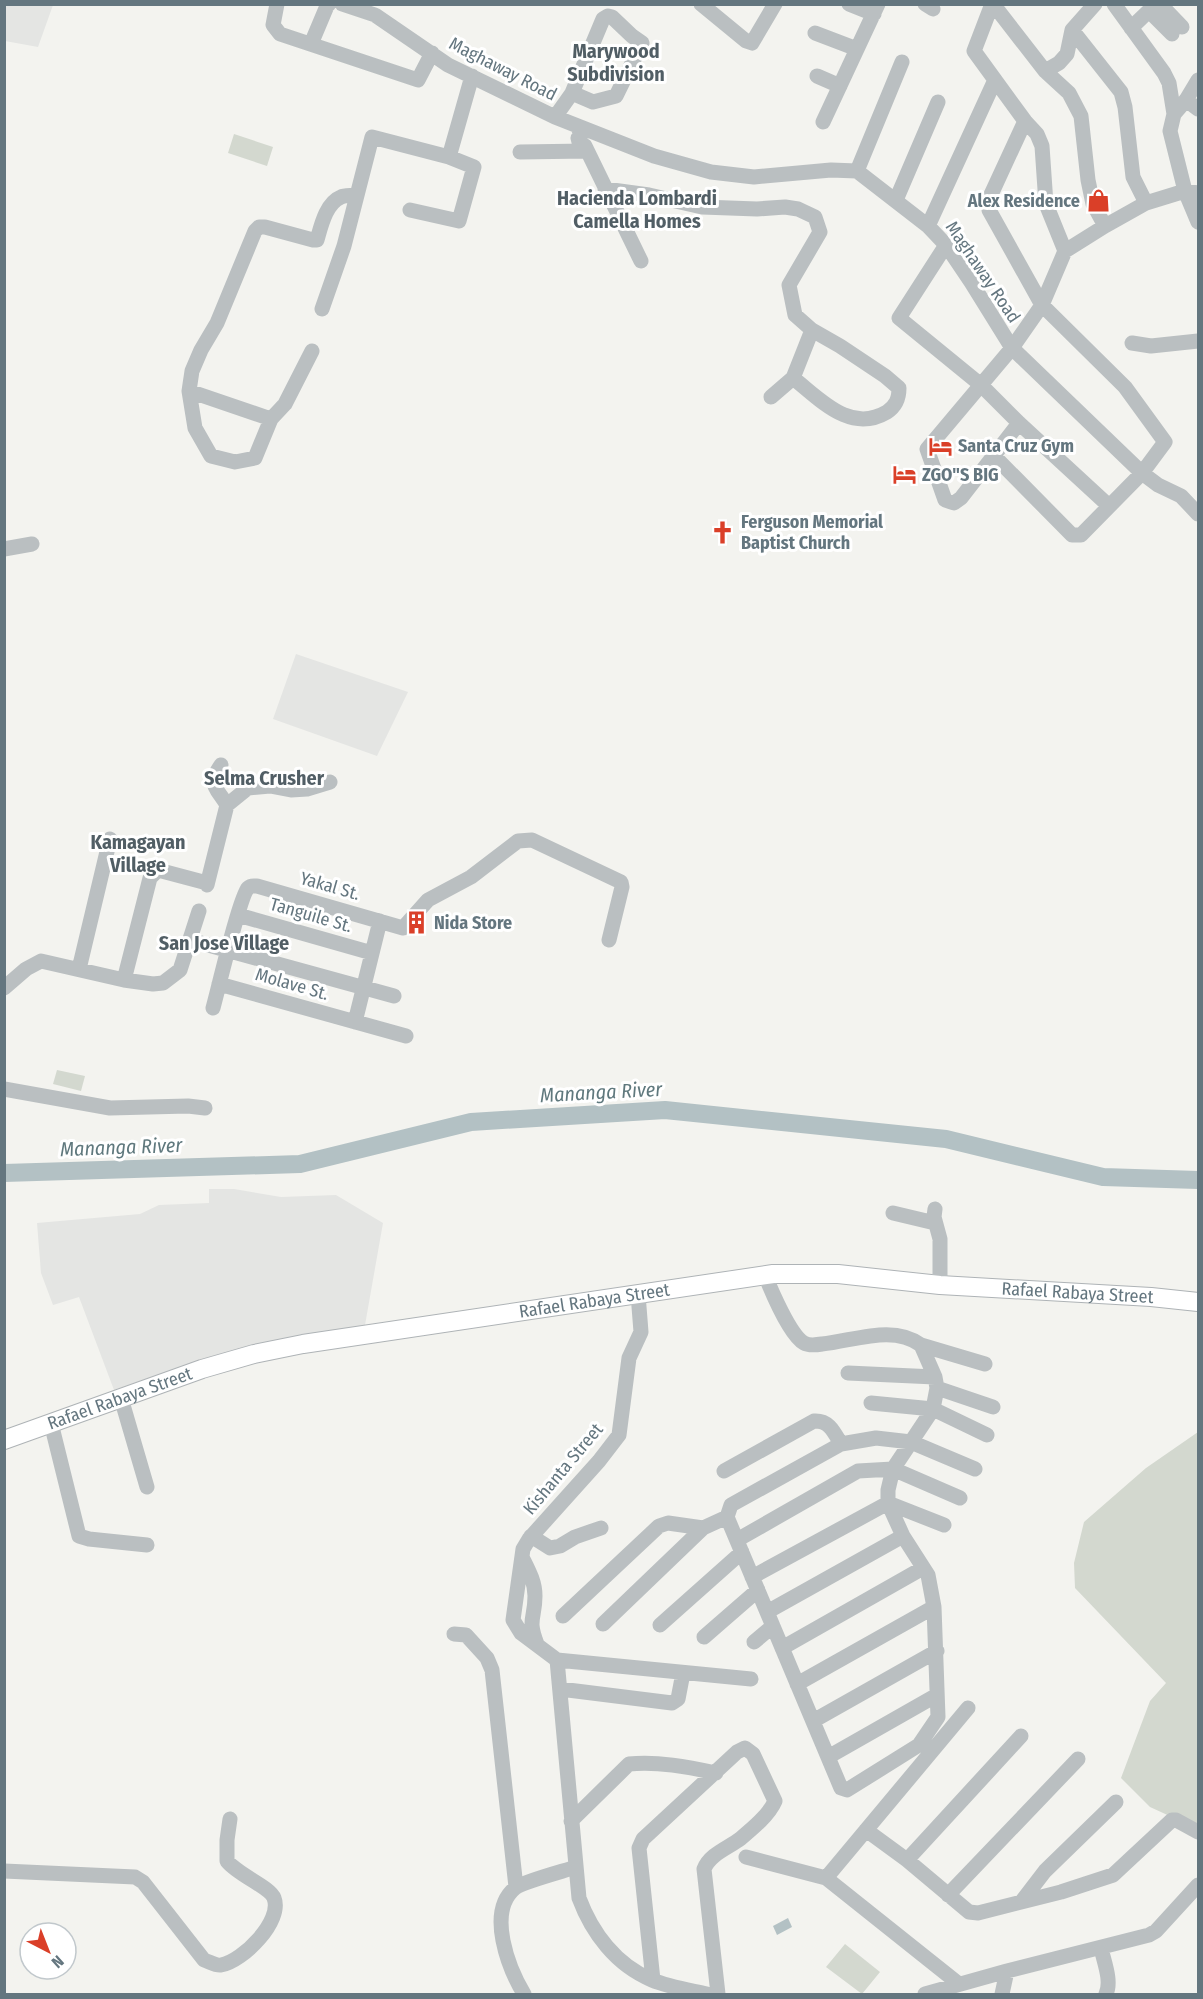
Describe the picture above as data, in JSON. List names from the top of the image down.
{
  "streets": {
    "main road": ["Rafael Rabaya Street"],
    "street": [
      "Maghaway Road",
      "Yakal St.",
      "Tanguile St.",
      "Molave St.",
      "Kishanta Street"
    ]
  },
  "crossings": [
    ["Yakal St.", "Tanguile St."],
    ["Rafael Rabaya Street", "Kishanta Street"]
  ],
  "districts": [
    "Marywood Subdivision",
    "Hacienda Lombardi Camella Homes",
    "Selma Crusher",
    "Kamagayan Village",
    "San Jose Village"
  ],
  "water": ["Mananga River"],
  "places": {
    "shop": ["Alex Residence"],
    "hotel": ["Santa Cruz Gym", "ZGO\"S BIG"],
    "church": ["Ferguson Memorial Baptist Church"],
    "building": ["Nida Store"]
  },
  "north": "bottom right"
}
